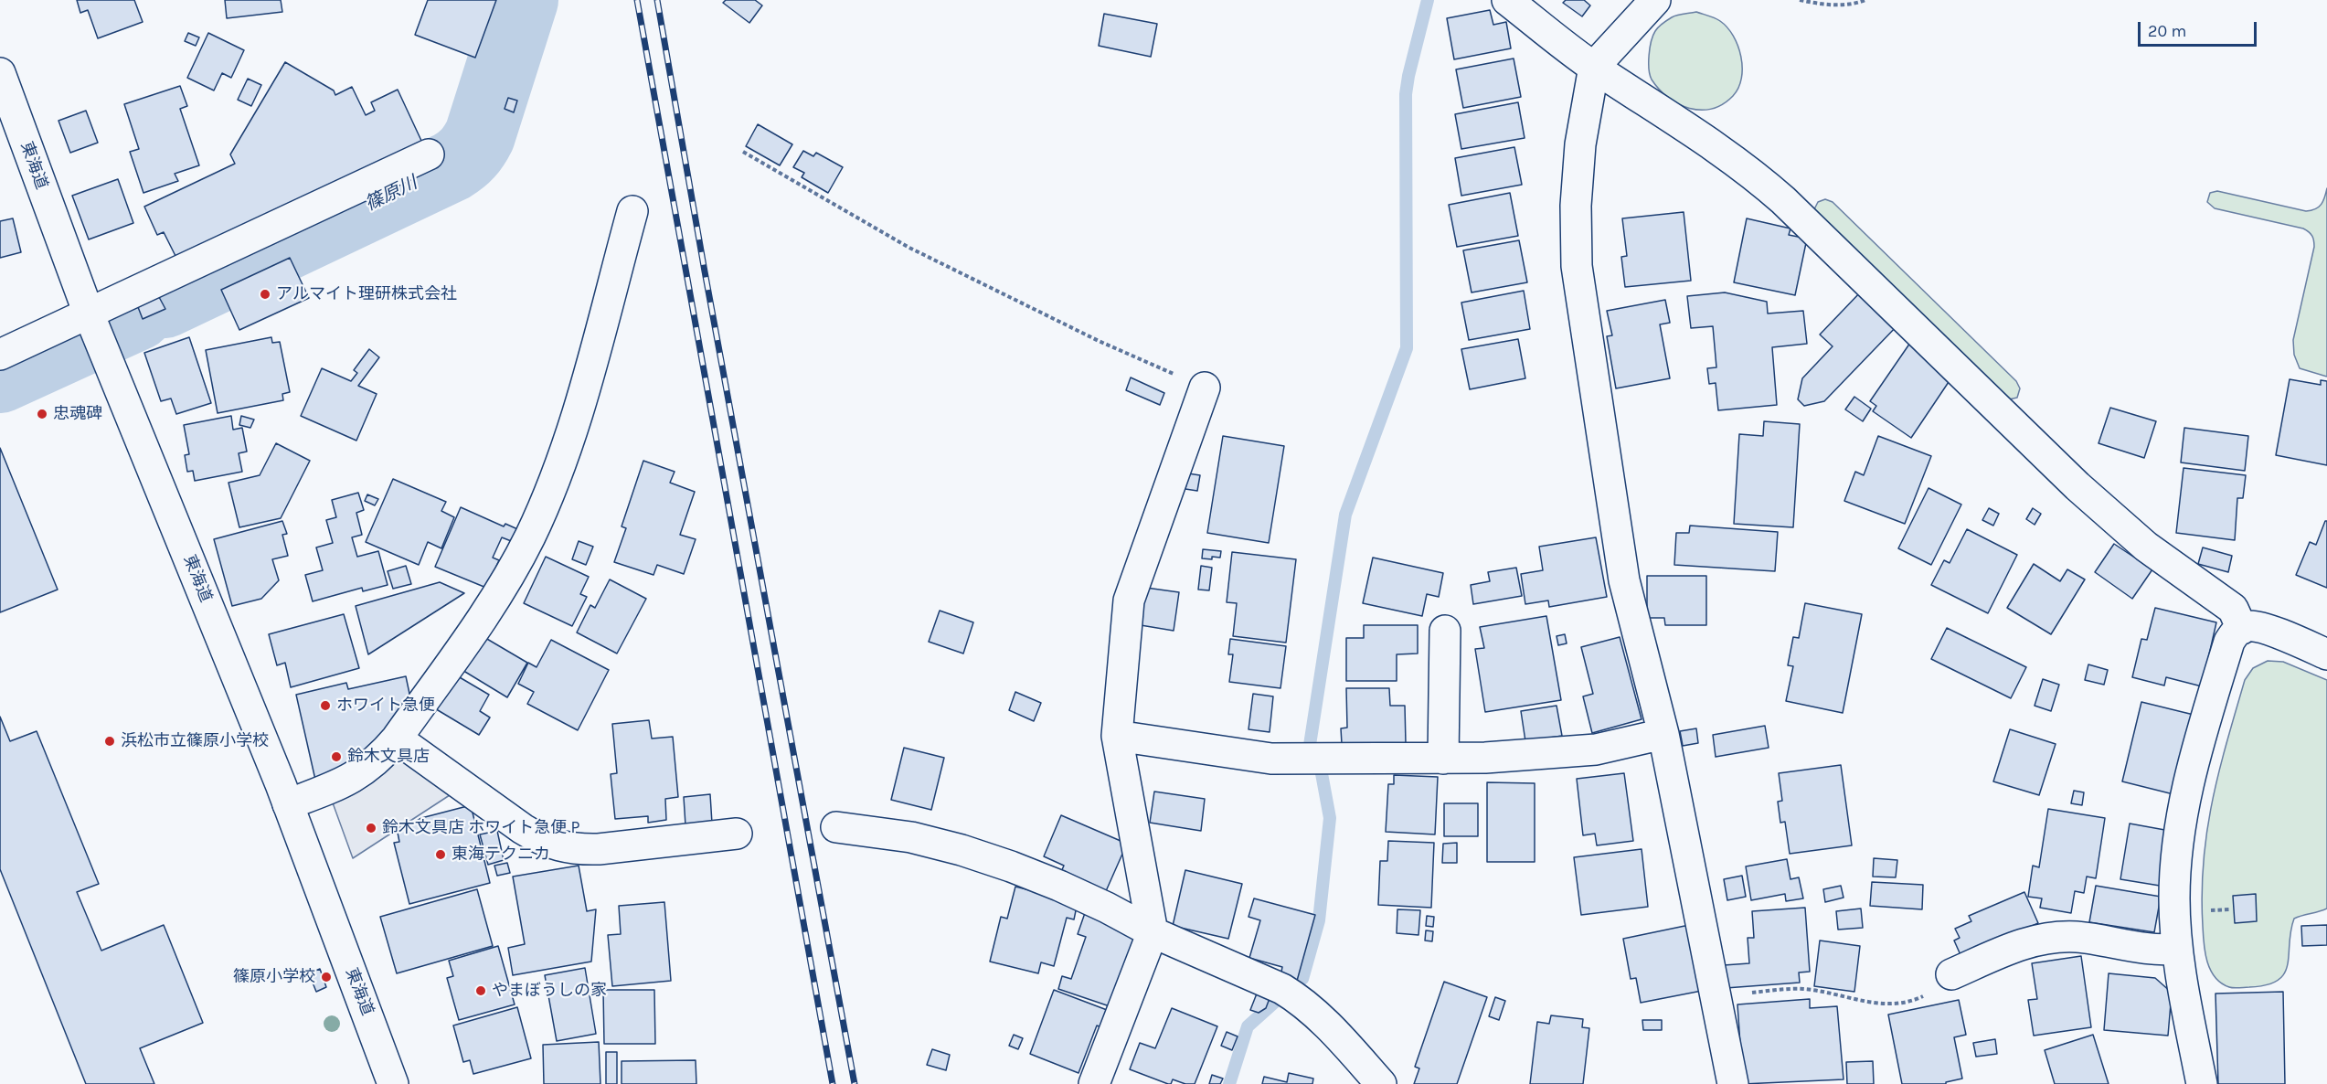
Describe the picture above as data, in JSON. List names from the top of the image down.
{
  "streets": {
    "street": ["東海道"]
  },
  "water": ["篠原川"],
  "places": [
    "アルマイト理研株式会社",
    "忠魂碑",
    "ホワイト急便",
    "浜松市立篠原小学校",
    "鈴木文具店",
    "鈴木文具店 ホワイト急便 P",
    "東海テクニカ",
    "篠原小学校",
    "やまぼうしの家"
  ],
  "scale_bar": "20 m"
}
